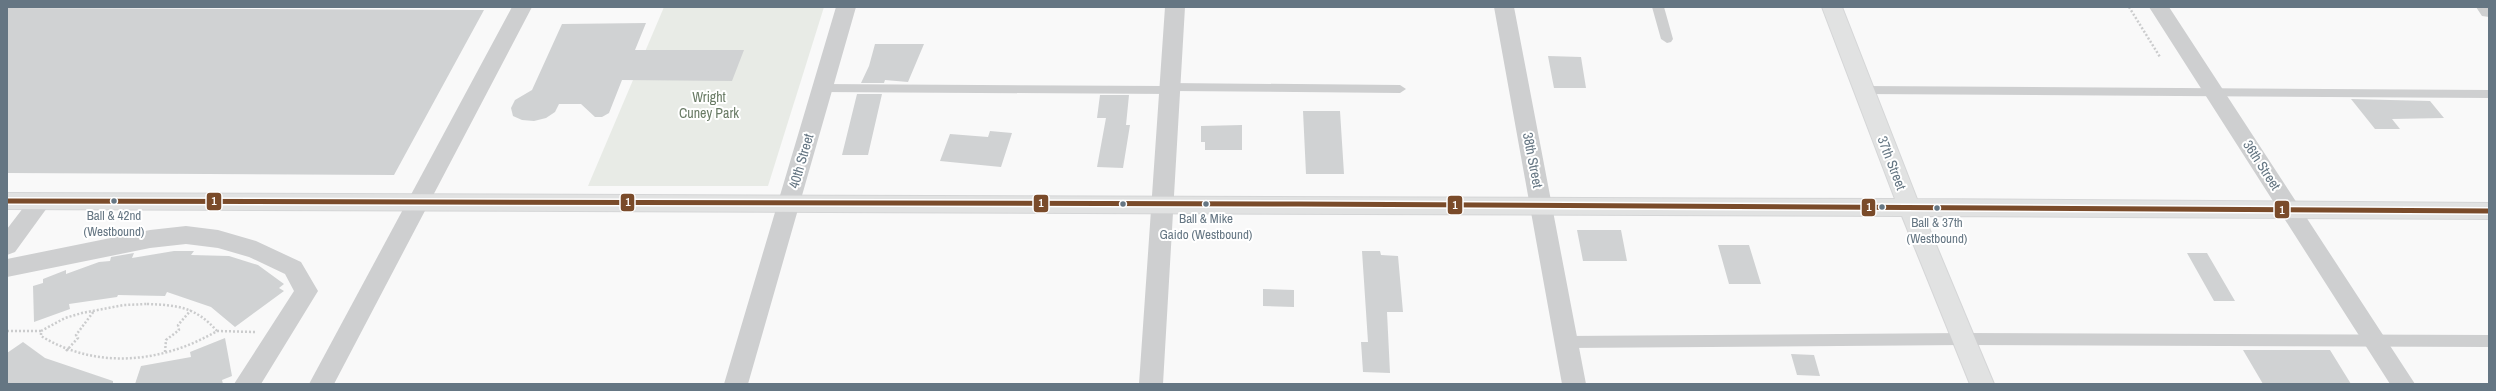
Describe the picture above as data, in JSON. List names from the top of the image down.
{
  "streets": {
    "street": [
      "38th Street",
      "40th Street",
      "37th Street",
      "36th Street"
    ]
  },
  "parks": ["Wright Cuney Park"],
  "places": ["Ball & 42nd (Westbound)", "Ball & Mike Gaido (Westbound)", "Ball & 37th (Westbound)"],
  "lines": ["transit line 1"]
}
